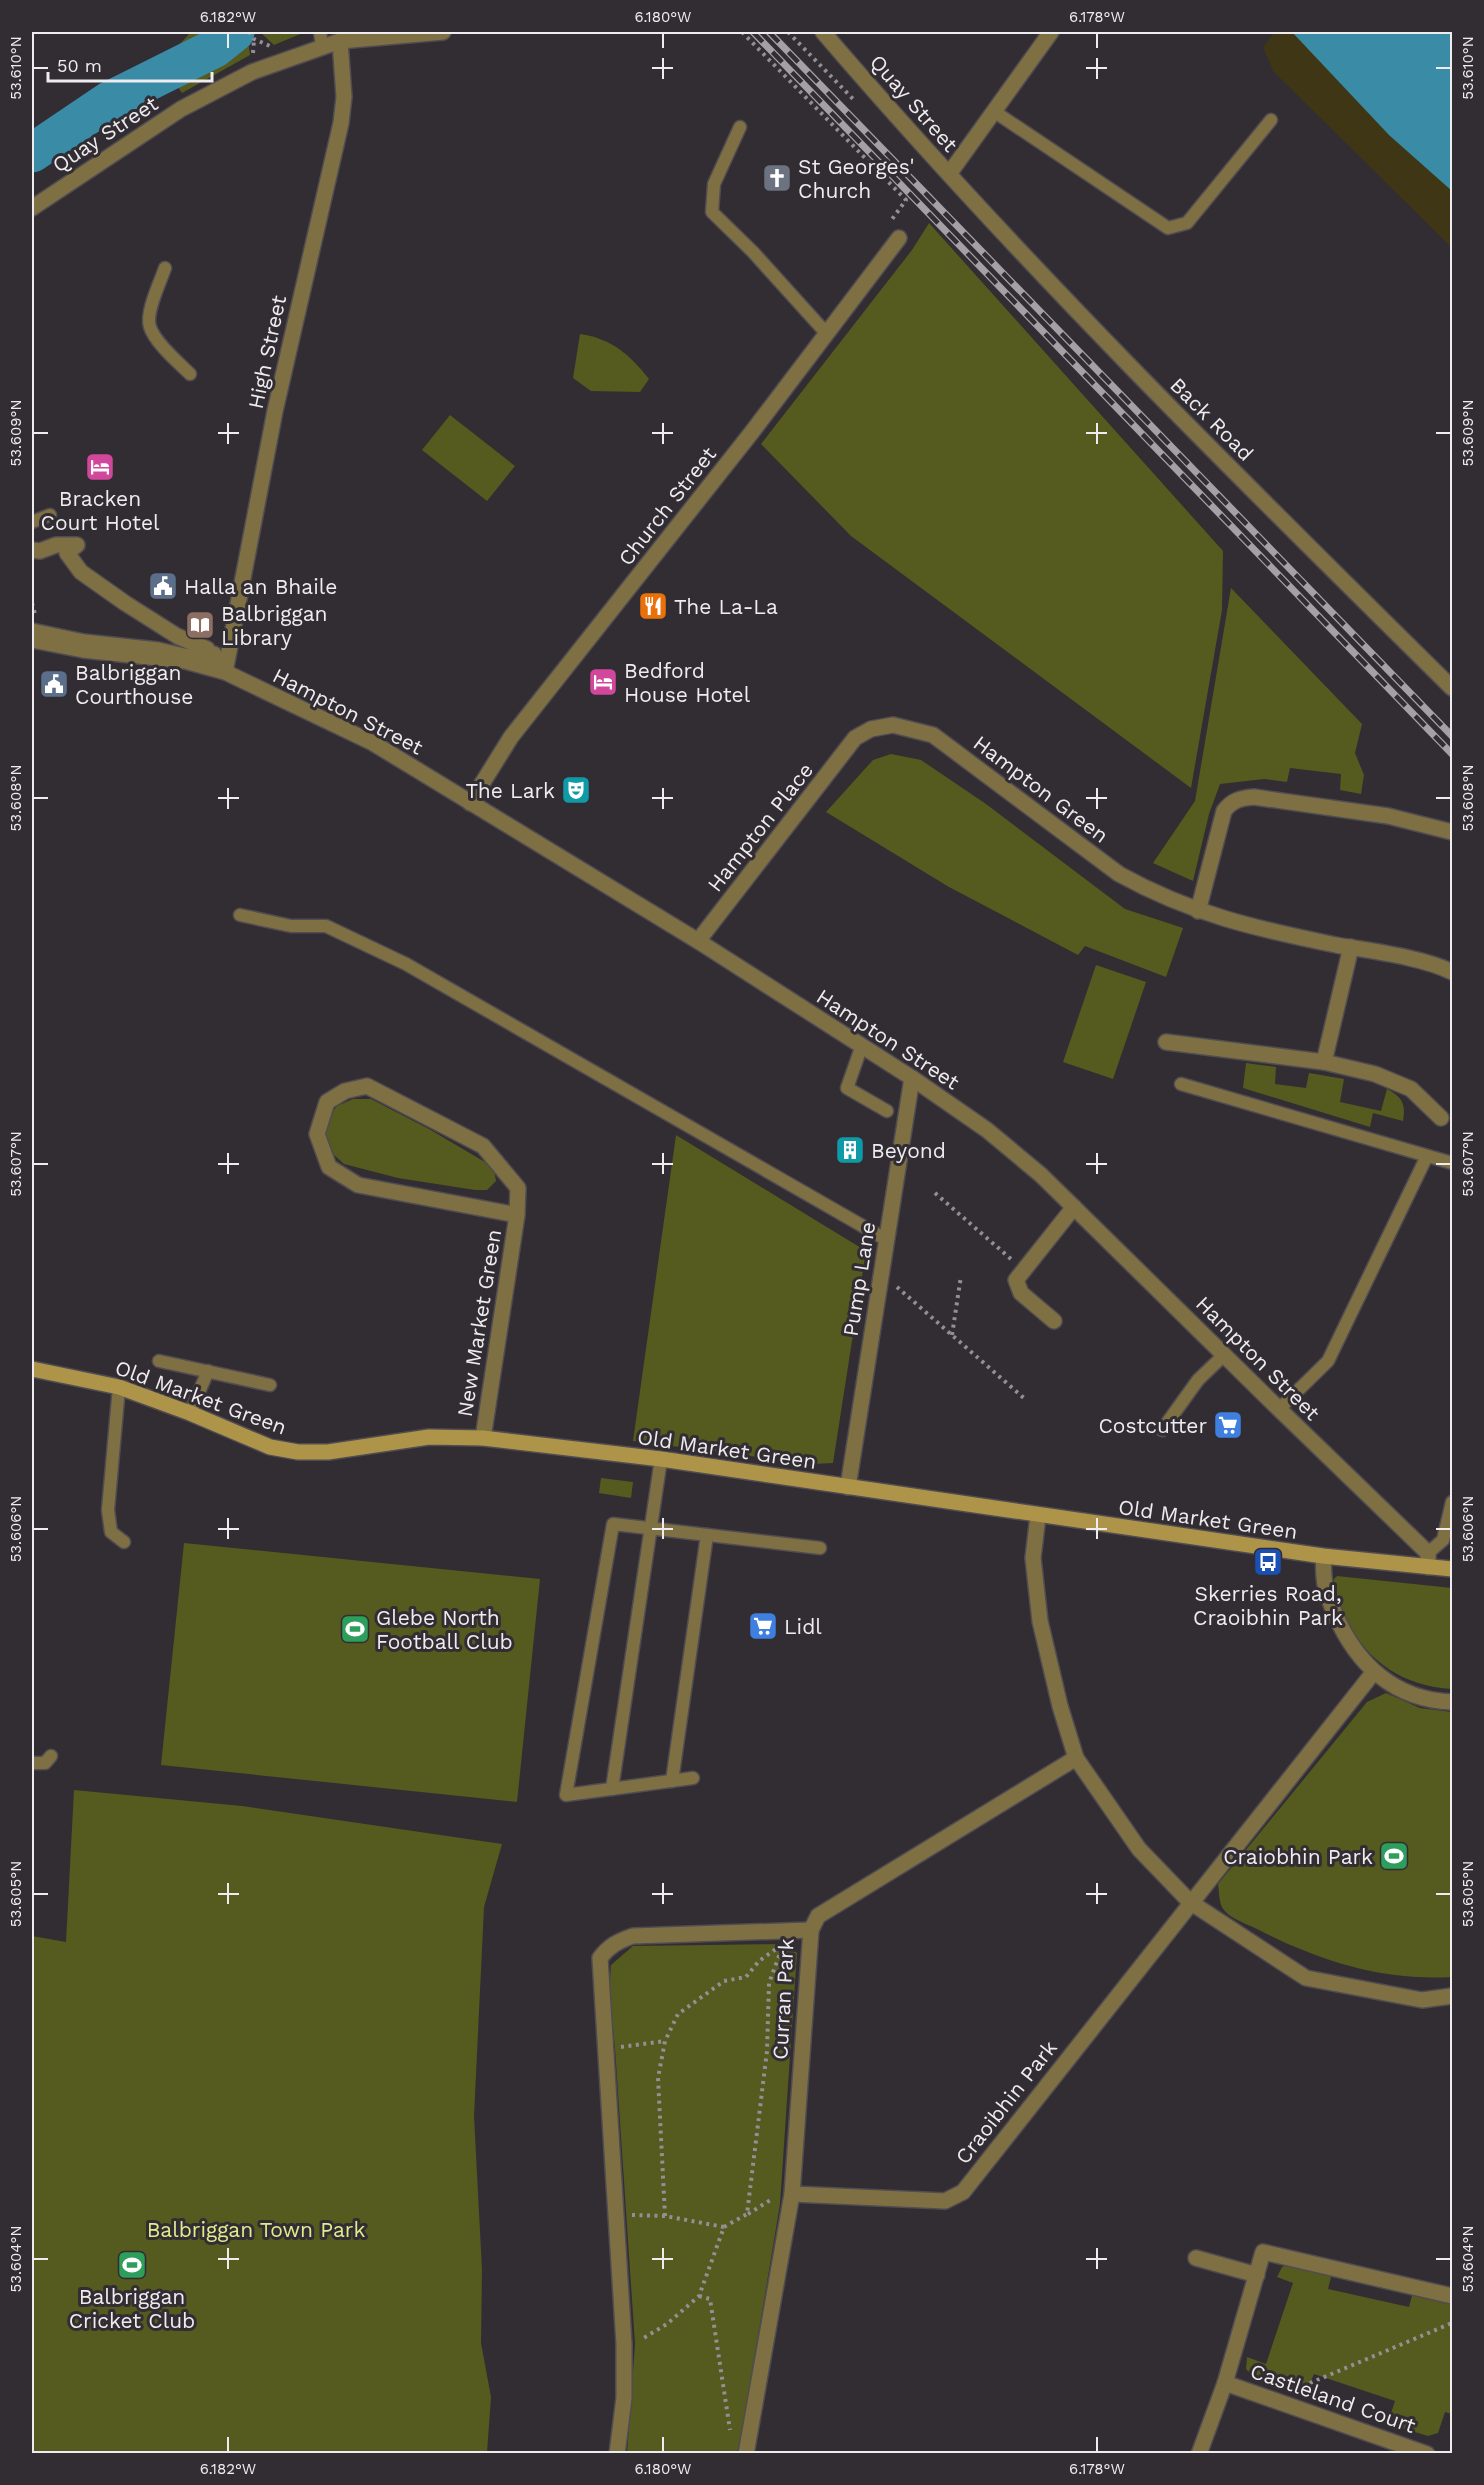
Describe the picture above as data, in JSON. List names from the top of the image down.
{
  "streets": {
    "main road": ["Old Market Green"],
    "street": [
      "Quay Street",
      "High Street",
      "Back Road",
      "Church Street",
      "Hampton Street",
      "Hampton Green",
      "Hampton Place",
      "Pump Lane",
      "New Market Green",
      "Curran Park",
      "Craoibhin Park",
      "Castleland Court"
    ]
  },
  "crossings": [
    ["Quay Street", "High Street"],
    ["Quay Street", "Back Road"],
    ["High Street", "Hampton Street"],
    ["Church Street", "Hampton Street"],
    ["Hampton Street", "Hampton Place"],
    ["Hampton Street", "Pump Lane"],
    ["Hampton Street", "Old Market Green"],
    ["Hampton Green", "Hampton Place"],
    ["Pump Lane", "Old Market Green"],
    ["New Market Green", "Old Market Green"],
    ["Curran Park", "Craoibhin Park"]
  ],
  "parks": ["Balbriggan Town Park"],
  "places": {
    "church": ["St Georges' Church"],
    "hotel": ["Bracken Court Hotel", "Bedford House Hotel"],
    "public building": ["Halla an Bhaile", "Balbriggan Courthouse"],
    "restaurant": ["The La-La"],
    "library": ["Balbriggan Library"],
    "theatre": ["The Lark"],
    "building": ["Beyond"],
    "supermarket": ["Costcutter", "Lidl"],
    "bus stop": ["Skerries Road, Craoibhin Park"],
    "sports": ["Glebe North Football Club", "Craiobhin Park", "Balbriggan Cricket Club"]
  },
  "scale_bar": "50 m",
  "coordinates": [
    "6.182°W",
    "6.180°W",
    "6.178°W",
    "53.610°N",
    "53.609°N",
    "53.608°N",
    "53.607°N",
    "53.606°N",
    "53.605°N",
    "53.604°N"
  ]
}
